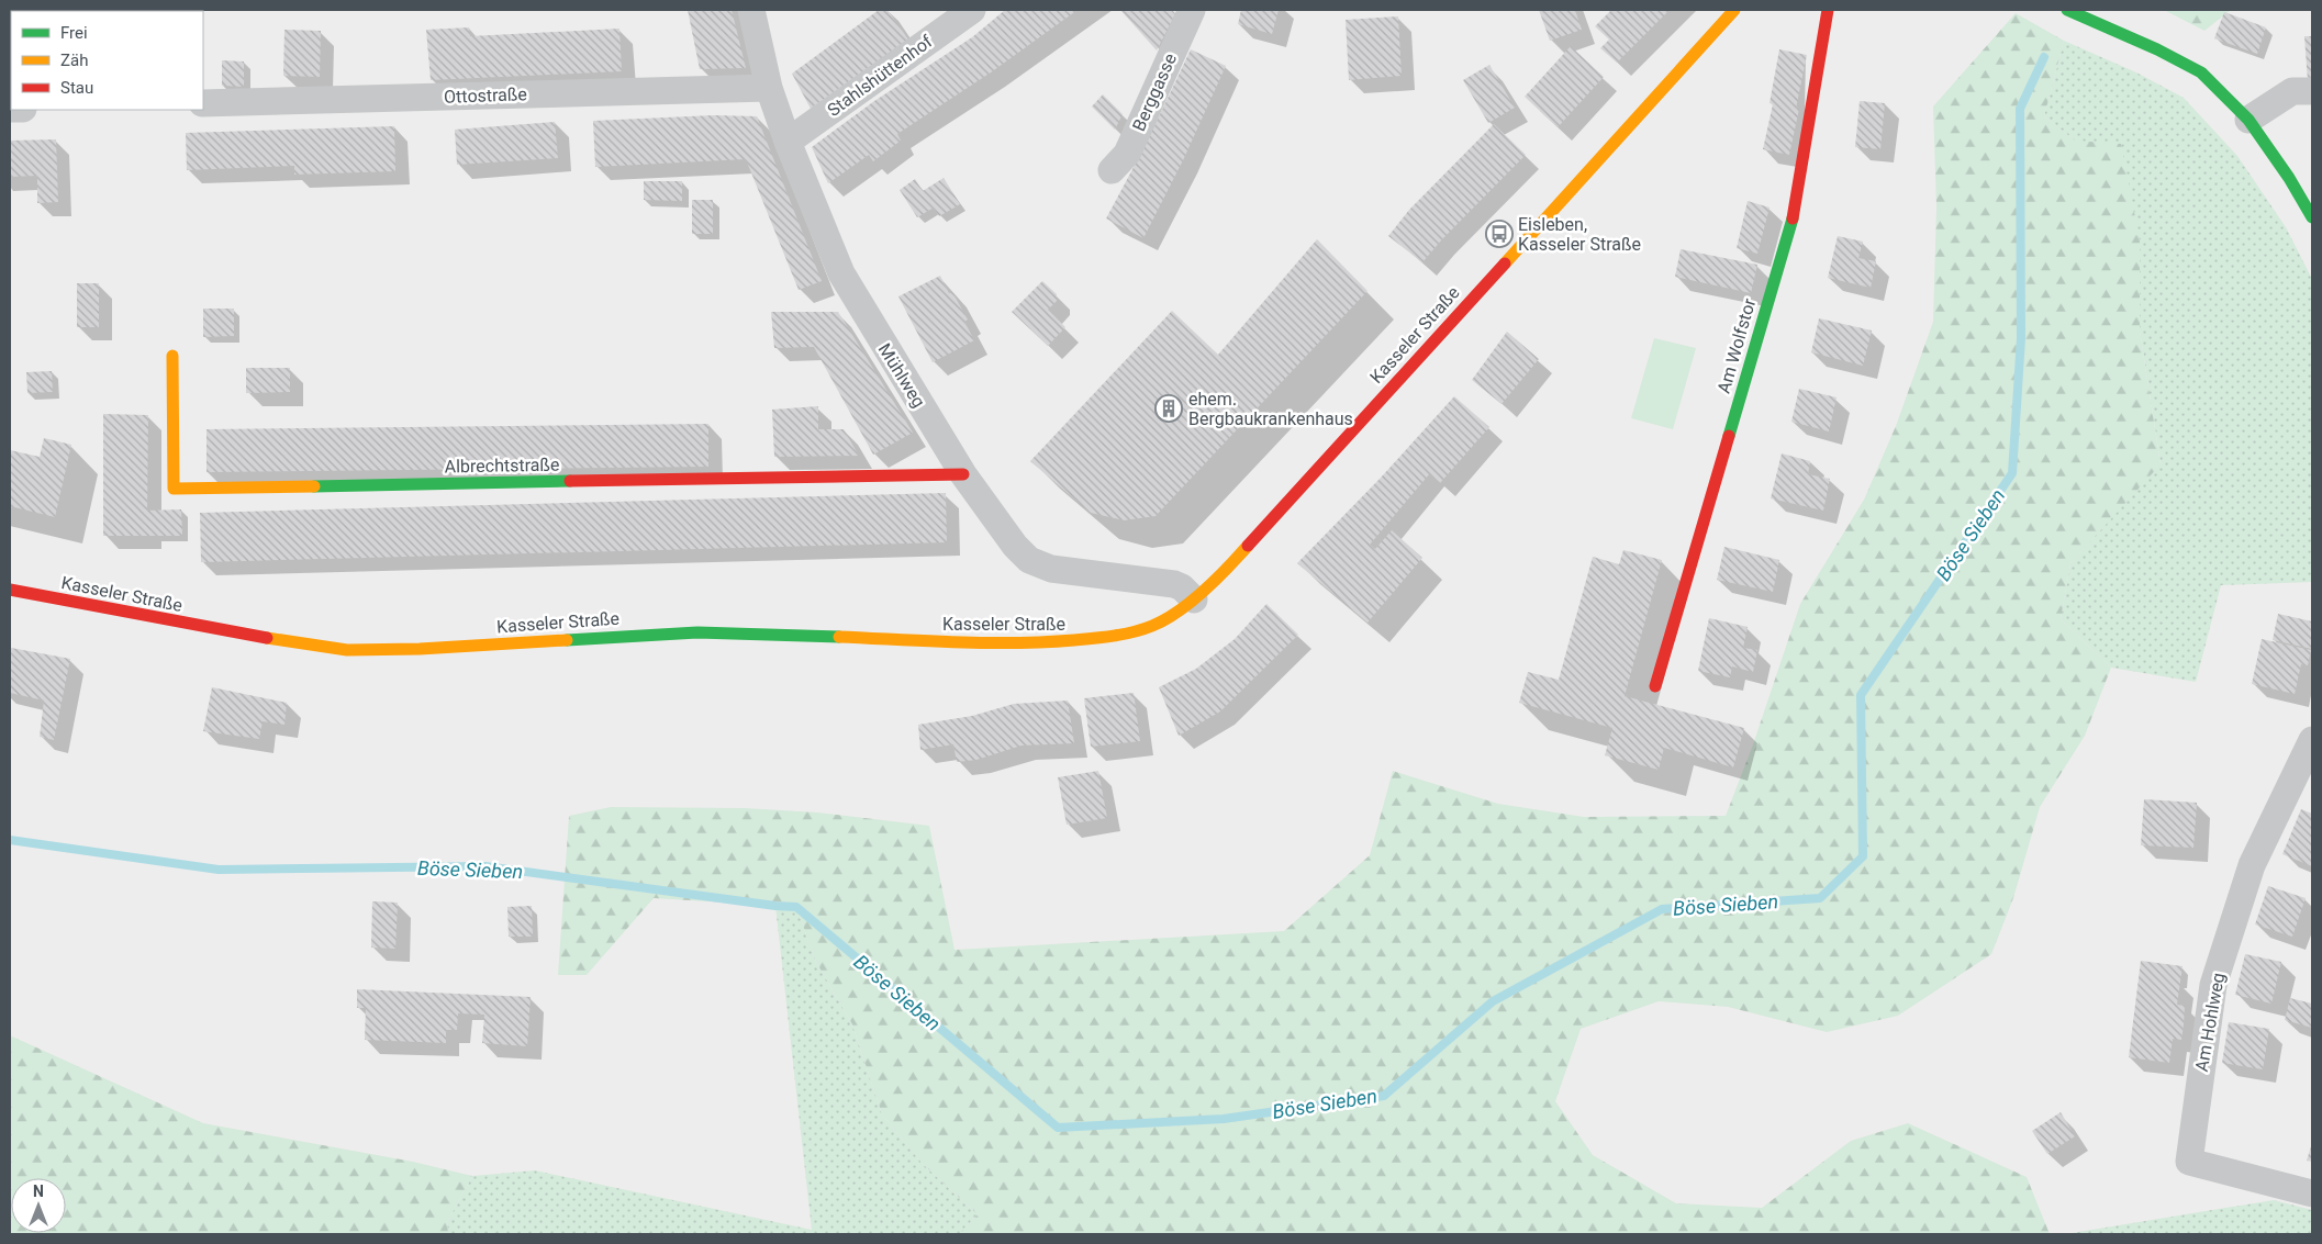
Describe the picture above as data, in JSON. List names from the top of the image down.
{
  "streets": {
    "main road": ["Kasseler Straße", "Am Wolfstor", "Albrechtstraße"],
    "street": [
      "Stahlshüttenhof",
      "Berggasse",
      "Ottostraße",
      "Mühlweg",
      "Am Hohlweg"
    ]
  },
  "crossings": [
    ["Stahlshüttenhof", "Mühlweg"],
    ["Ottostraße", "Mühlweg"],
    ["Kasseler Straße", "Mühlweg"],
    ["Mühlweg", "Albrechtstraße"]
  ],
  "water": ["Böse Sieben"],
  "places": {
    "bus stop": ["Eisleben, Kasseler Straße"],
    "building": ["ehem. Bergbaukrankenhaus"]
  },
  "legend": ["Frei", "Zäh", "Stau"],
  "north": "top"
}
